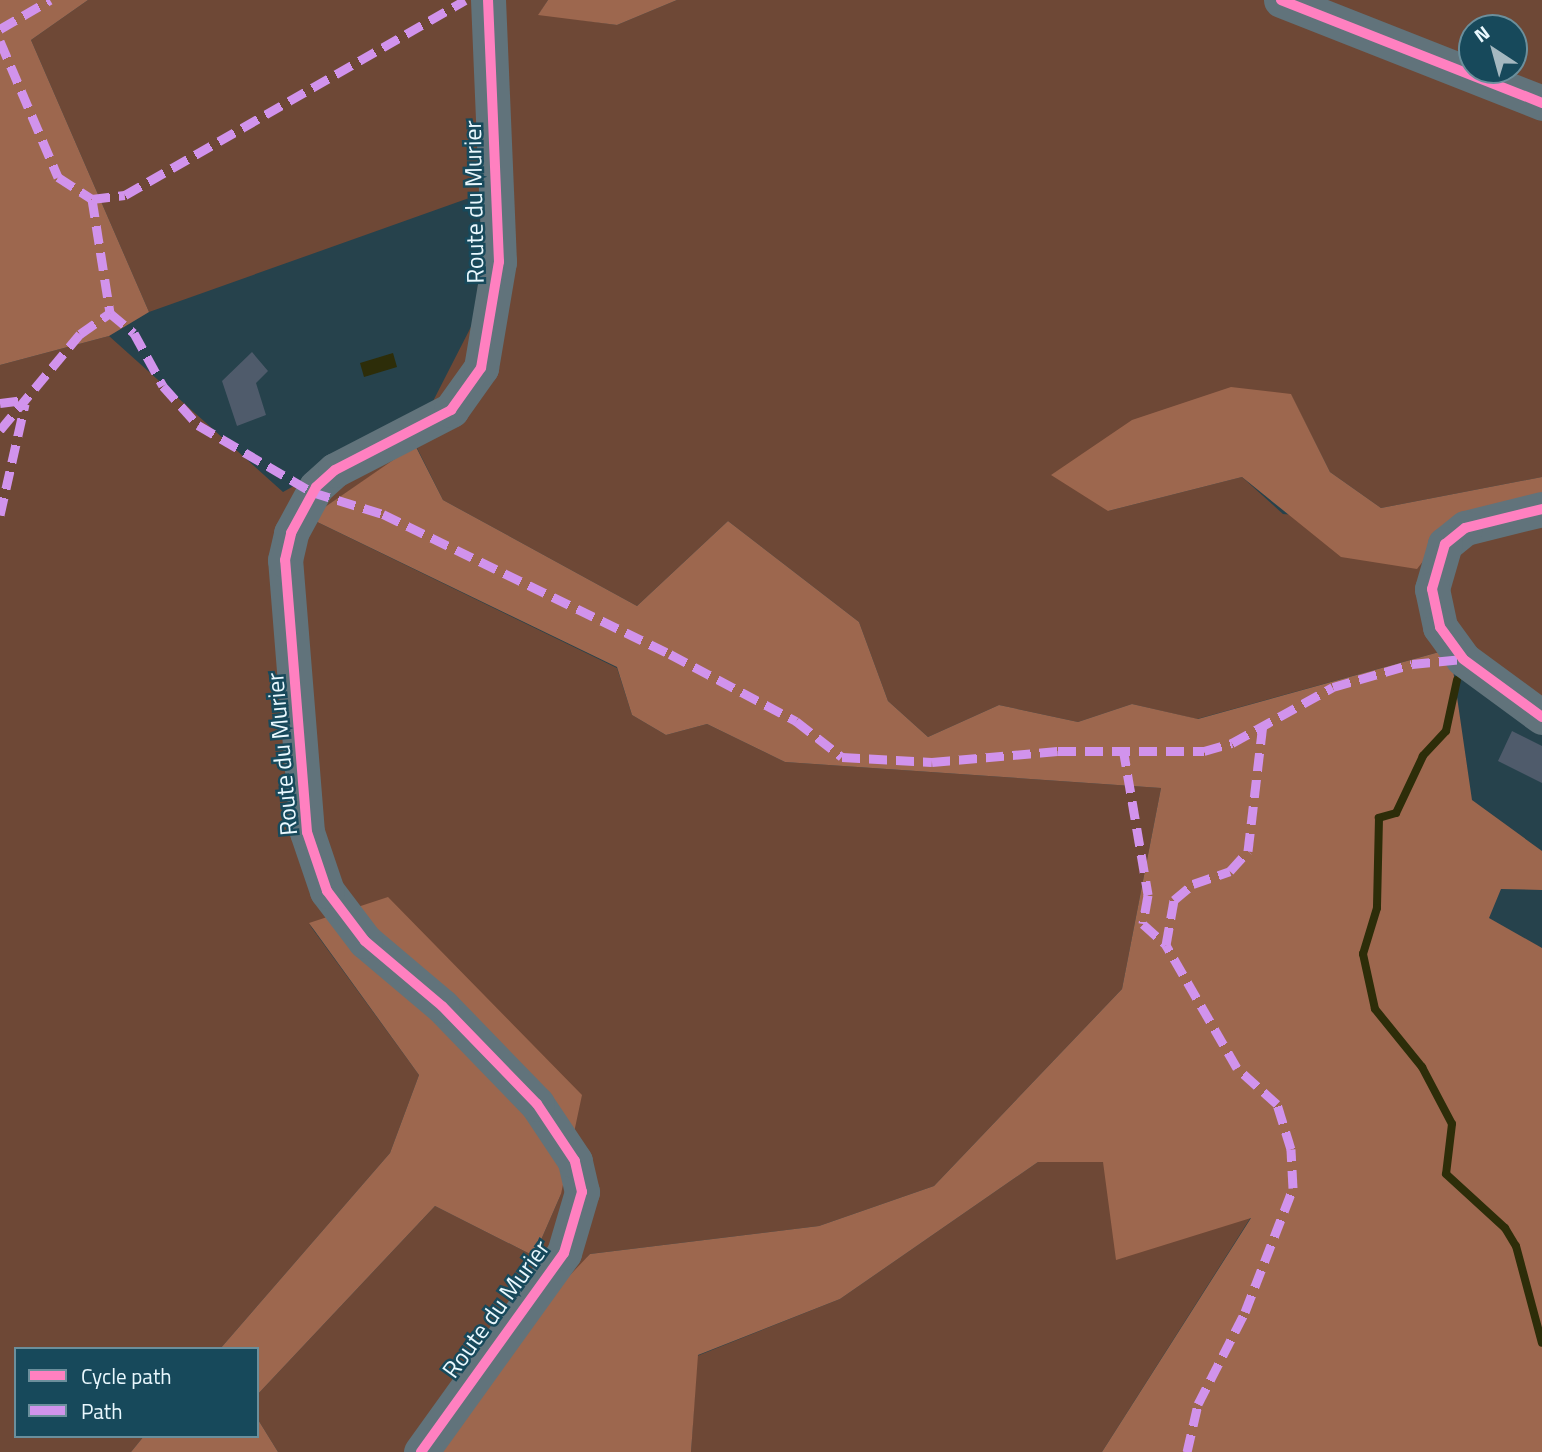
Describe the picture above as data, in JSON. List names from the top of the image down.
{
  "streets": {
    "street": ["Route du Murier"]
  },
  "legend": ["Cycle path", "Path"],
  "north": "top left"
}
